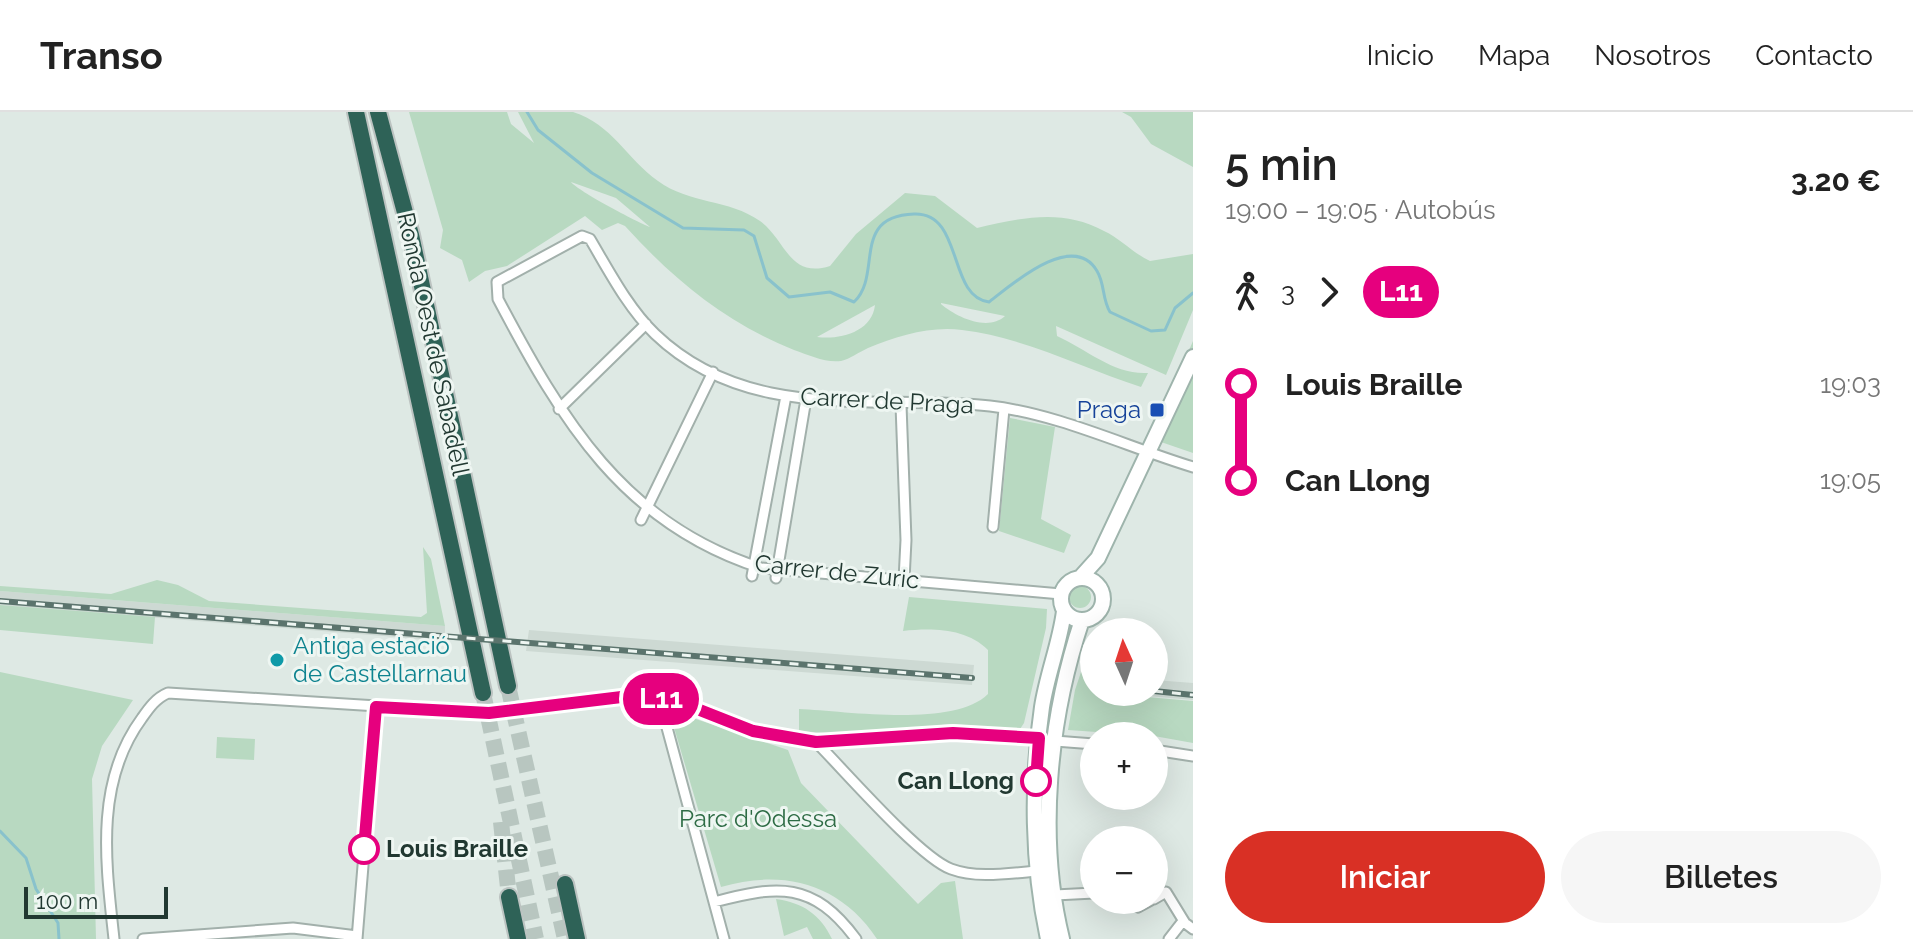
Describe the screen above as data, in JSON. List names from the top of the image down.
{
  "streets": {
    "highway": ["Ronda Oest de Sabadell"],
    "street": ["Carrer de Praga", "Carrer de Zuric"]
  },
  "crossings": [
    ["Carrer de Praga", "Carrer de Zuric"]
  ],
  "parks": ["Parc d'Odessa"],
  "places": {
    "transit": ["Praga"],
    "other": ["Antiga estació de Castellarnau", "Can Llong", "Louis Braille"]
  },
  "lines": ["bus line L11"],
  "scale_bar": "100 m",
  "north": "top",
  "page": {
    "header": "Transo",
    "nav": [
      "Inicio",
      "Mapa",
      "Nosotros",
      "Contacto"
    ],
    "on_map": "L11",
    "heading": ["5 min", "19:00 – 19:05 · Autobús", "3.20 €"],
    "legs": ["3", "L11"],
    "list": [
      {
        "name": "Louis Braille",
        "value": "19:03"
      },
      {
        "name": "Can Llong",
        "value": "19:05"
      }
    ],
    "map_buttons": ["+", "−"],
    "buttons": ["Iniciar", "Billetes"],
    "scale": "100 m"
  }
}
